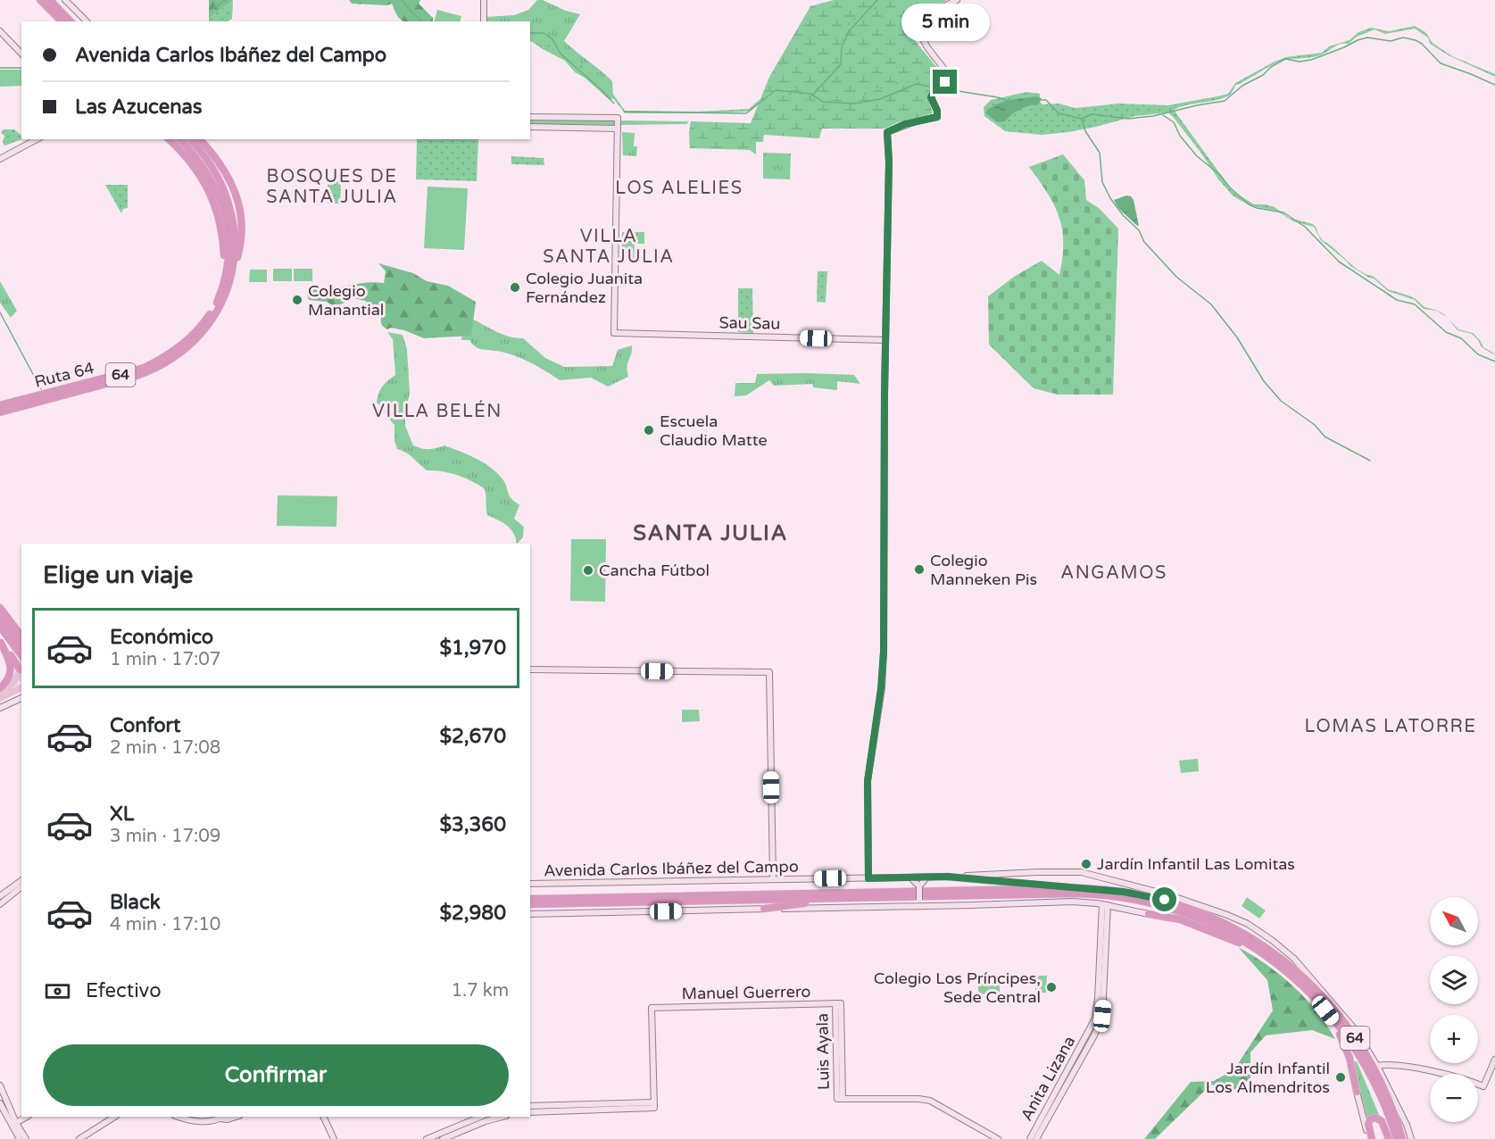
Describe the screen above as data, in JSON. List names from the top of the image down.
{
  "streets": {
    "highway": ["Ruta 64", "64", "Avenida Carlos Ibáñez del Campo"],
    "street": [
      "Sau Sau",
      "Manuel Guerrero",
      "Luis Ayala",
      "Anita Lizana"
    ]
  },
  "crossings": [
    ["64", "Avenida Carlos Ibáñez del Campo"],
    ["Manuel Guerrero", "Luis Ayala"]
  ],
  "districts": [
    "BOSQUES DE SANTA JULIA",
    "LOS ALELIES",
    "VILLA SANTA JULIA",
    "VILLA BELÉN",
    "SANTA JULIA",
    "ANGAMOS",
    "LOMAS LATORRE"
  ],
  "places": [
    "Colegio Juanita Fernández",
    "Colegio Manantial",
    "Escuela Claudio Matte",
    "Colegio Manneken Pis",
    "Cancha Fútbol",
    "Jardín Infantil Las Lomitas",
    "Colegio Los Príncipes, Sede Central",
    "Jardín Infantil Los Almendritos"
  ],
  "north": "top left",
  "page": {
    "bubble": "5 min",
    "banner": ["Avenida Carlos Ibáñez del Campo", "Las Azucenas"],
    "heading": "Elige un viaje",
    "list": [
      {
        "name": "Económico",
        "note": "1 min · 17:07",
        "value": "$1,970"
      },
      {
        "name": "Confort",
        "note": "2 min · 17:08",
        "value": "$2,670"
      },
      {
        "name": "XL",
        "note": "3 min · 17:09",
        "value": "$3,360"
      },
      {
        "name": "Black",
        "note": "4 min · 17:10",
        "value": "$2,980"
      }
    ],
    "map_buttons": ["+", "−"],
    "pay": ["Efectivo", "1.7 km"],
    "buttons": "Confirmar"
  }
}
